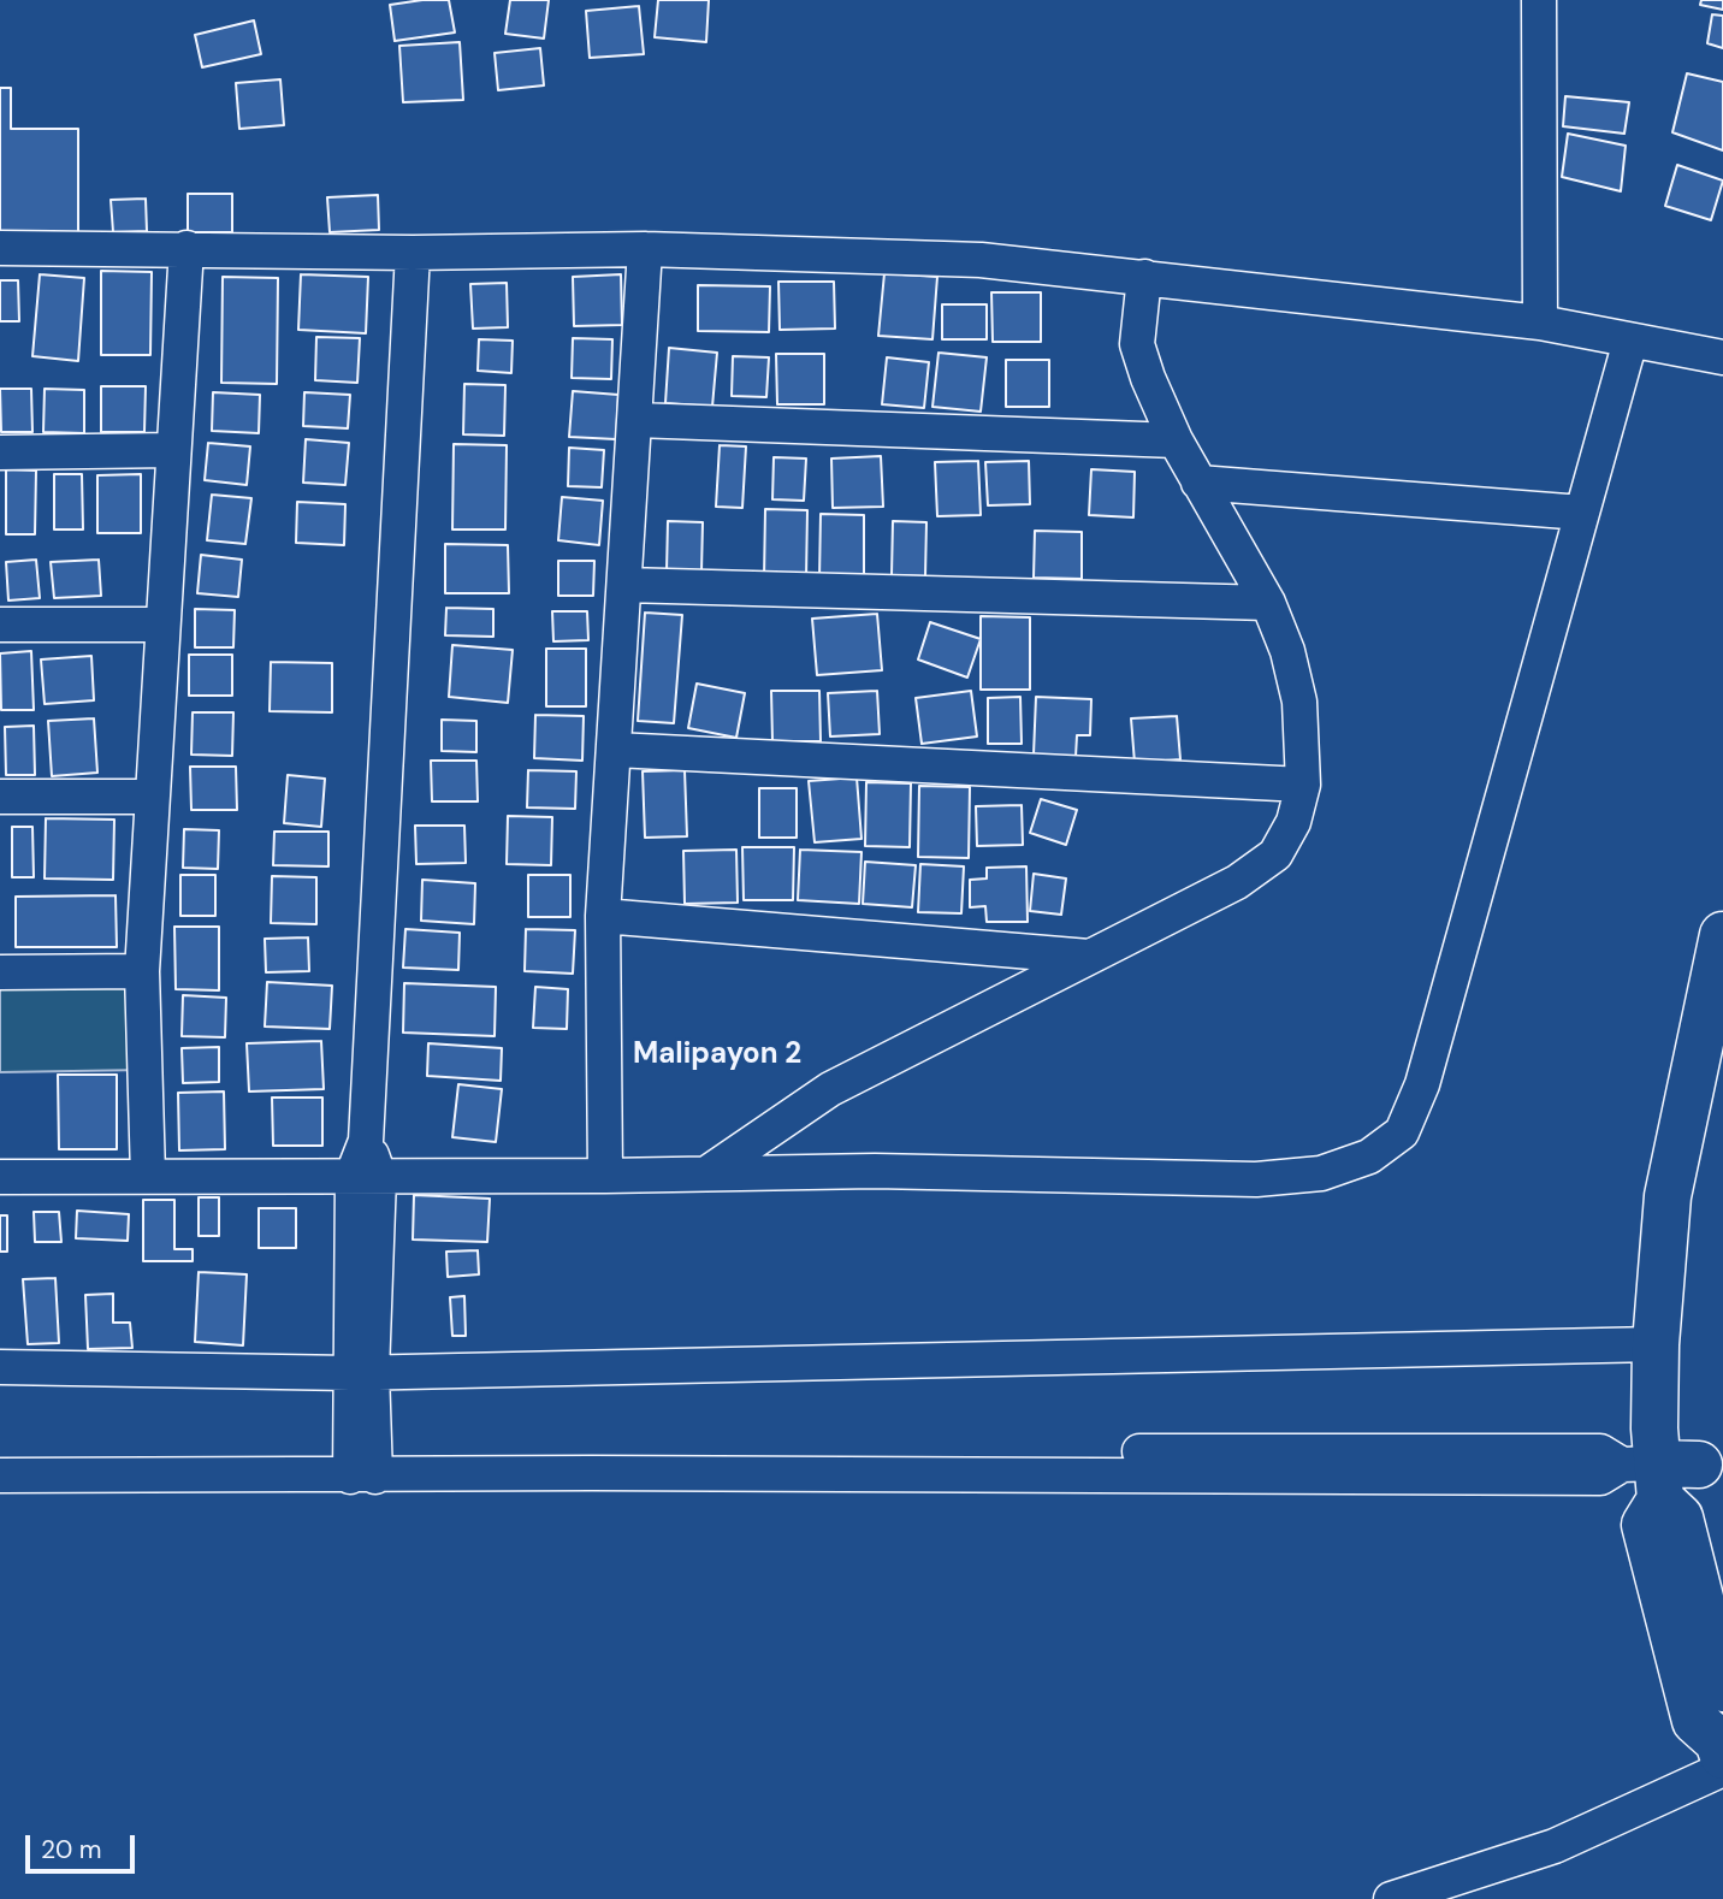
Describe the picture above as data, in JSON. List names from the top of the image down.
{
  "districts": ["Malipayon 2"],
  "scale_bar": "20 m"
}
